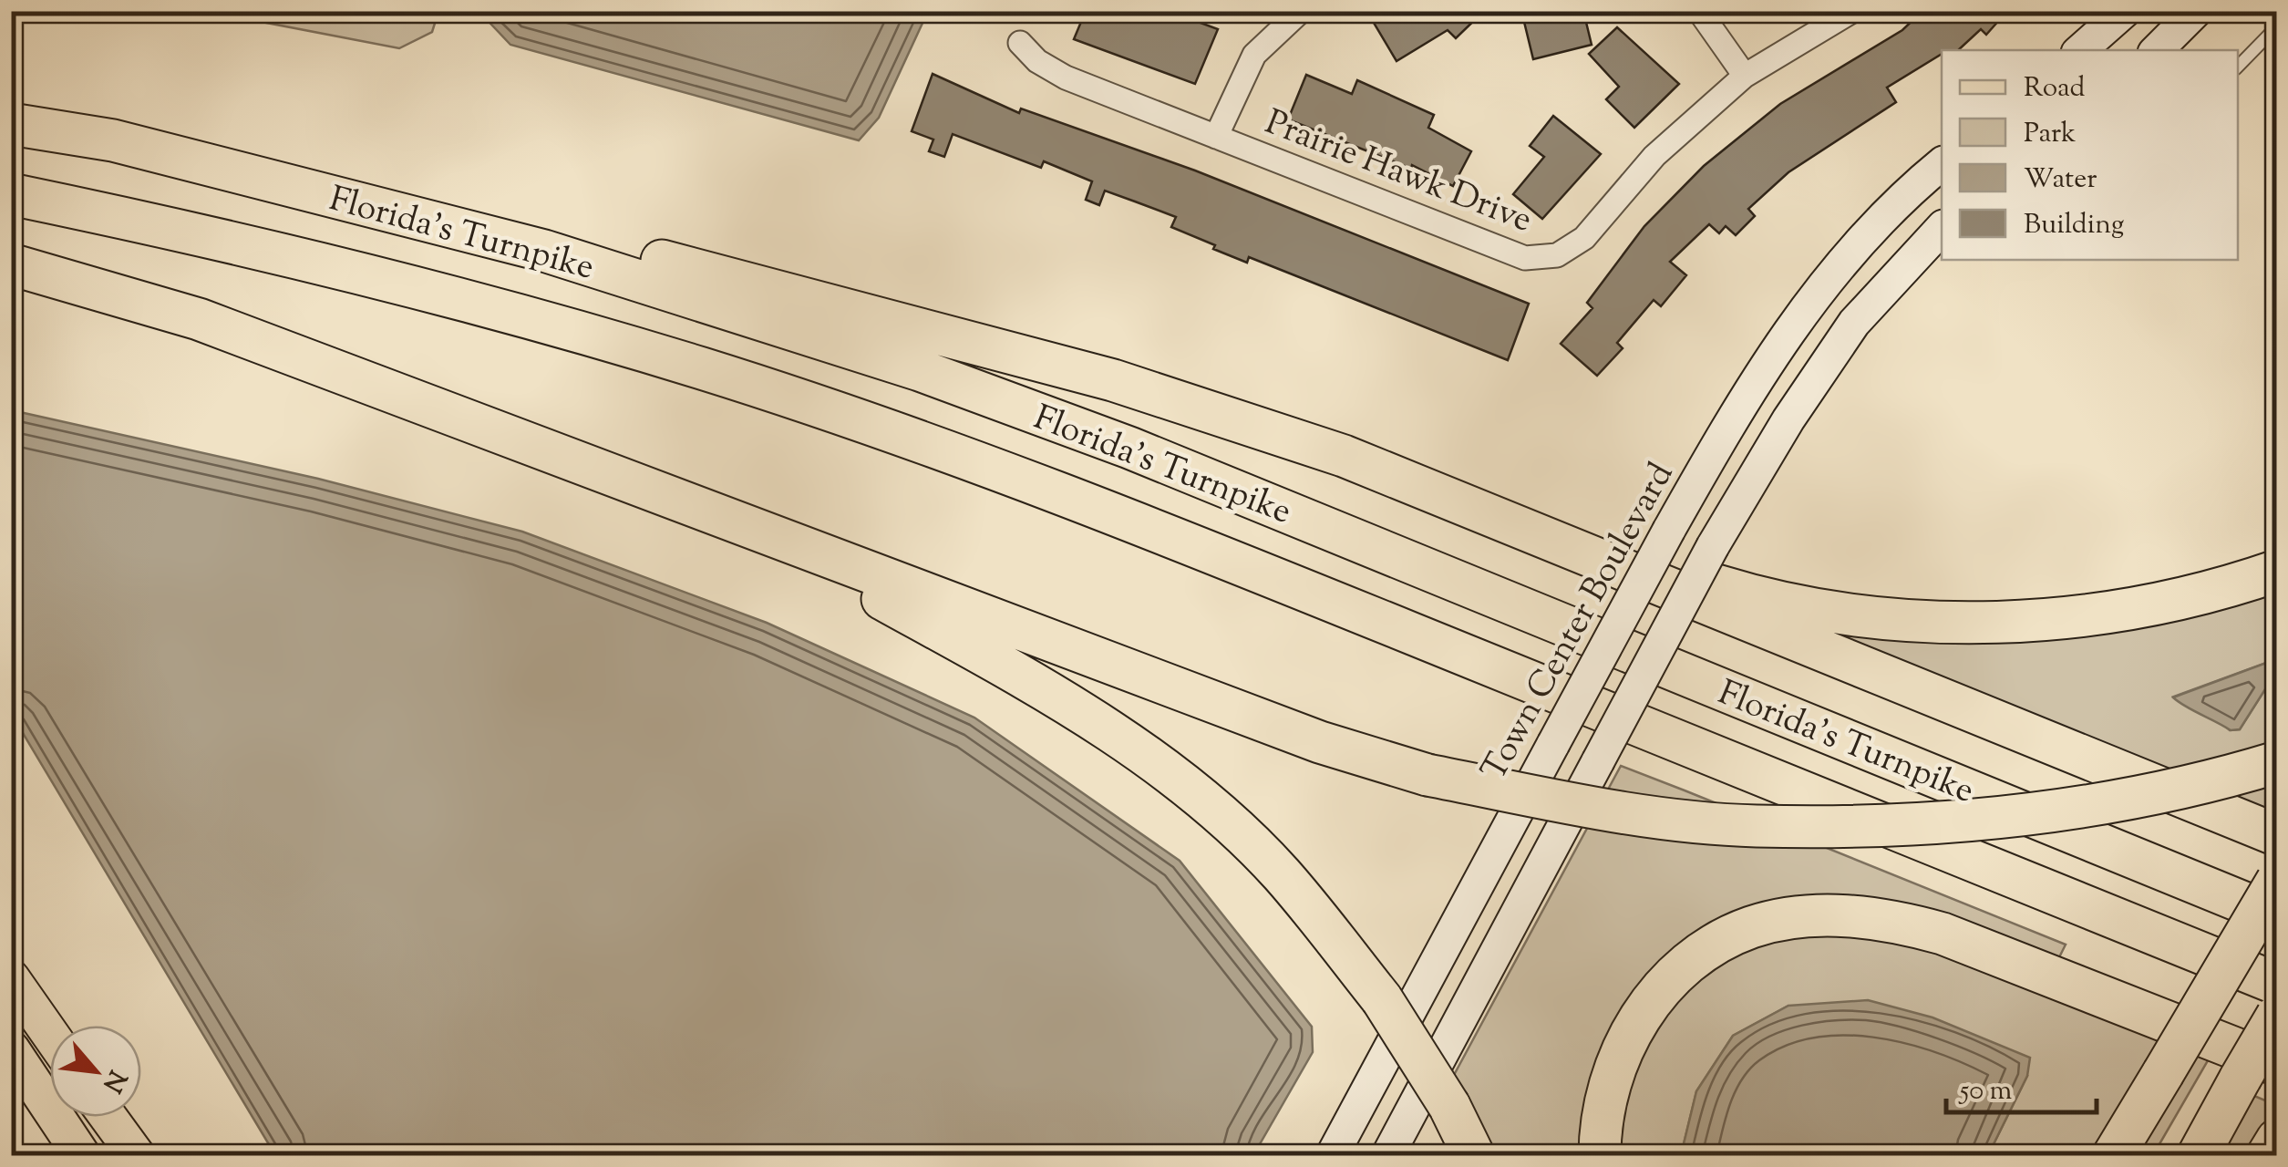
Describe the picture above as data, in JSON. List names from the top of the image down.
{
  "streets": {
    "highway": ["Florida's Turnpike"],
    "main road": ["Town Center Boulevard"],
    "street": ["Prairie Hawk Drive"]
  },
  "legend": [
    "Road",
    "Park",
    "Water",
    "Building"
  ],
  "scale_bar": "50 m",
  "north": "bottom right"
}
